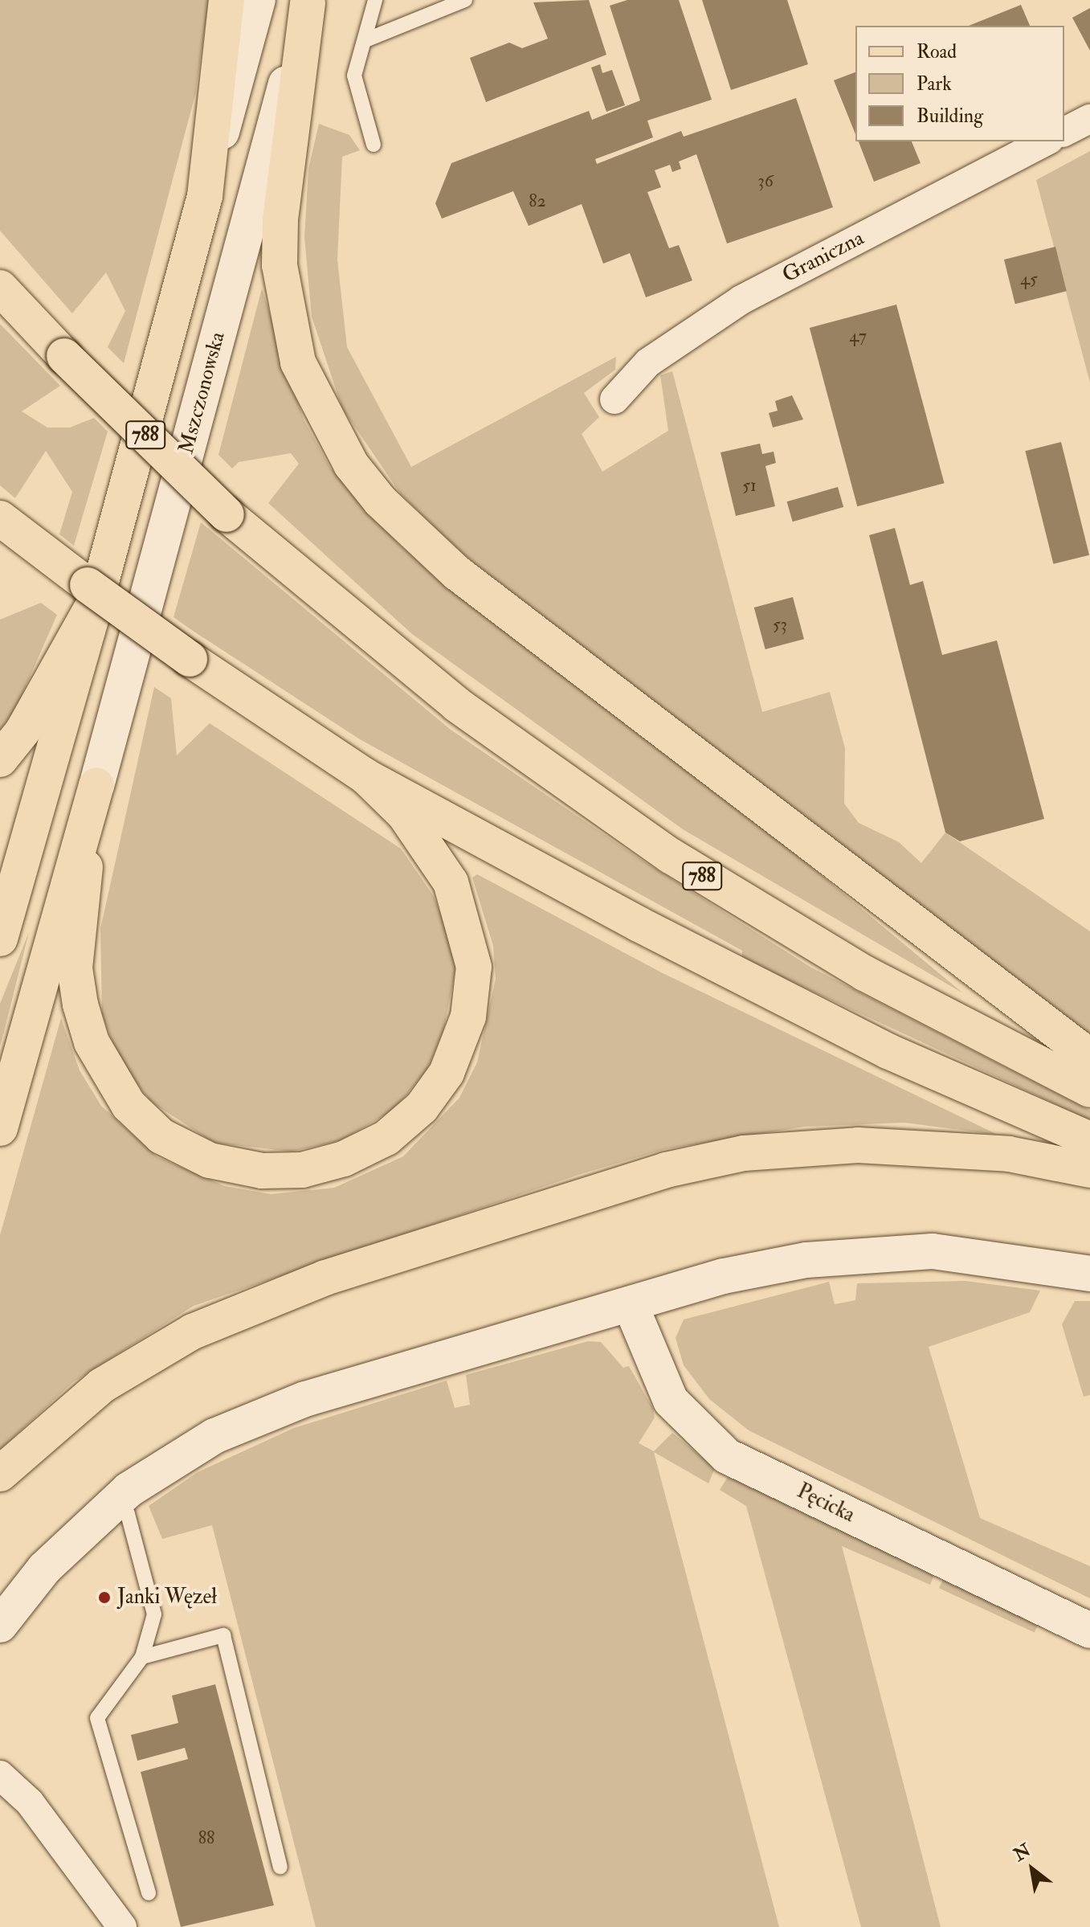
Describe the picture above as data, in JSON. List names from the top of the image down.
{
  "streets": {
    "main road": ["788"],
    "street": ["Graniczna", "Mszczonowska", "Pęcicka"]
  },
  "places": ["Janki Węzeł"],
  "house_numbers": [
    "36",
    "82",
    "45",
    "47",
    "51",
    "53",
    "88"
  ],
  "legend": ["Road", "Park", "Building"],
  "north": "top left"
}
